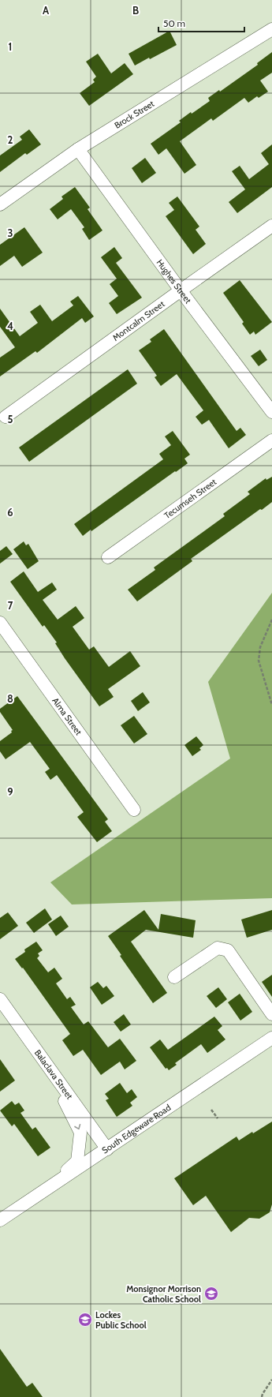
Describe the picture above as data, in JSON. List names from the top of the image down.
{
  "streets": {
    "street": [
      "Brock Street",
      "Hughes Street",
      "Montcalm Street",
      "Tecumseh Street",
      "Alma Street",
      "Balaclava Street",
      "South Edgeware Road"
    ]
  },
  "crossings": [
    ["Brock Street", "Hughes Street"],
    ["Hughes Street", "Montcalm Street"],
    ["Balaclava Street", "South Edgeware Road"]
  ],
  "places": {
    "school or university": ["Monsignor Morrison Catholic School", "Lockes Public School"]
  },
  "scale_bar": "50 m",
  "grid": {
    "columns": ["A", "B"],
    "rows": [
      "1",
      "2",
      "3",
      "4",
      "5",
      "6",
      "7",
      "8",
      "9"
    ]
  }
}
